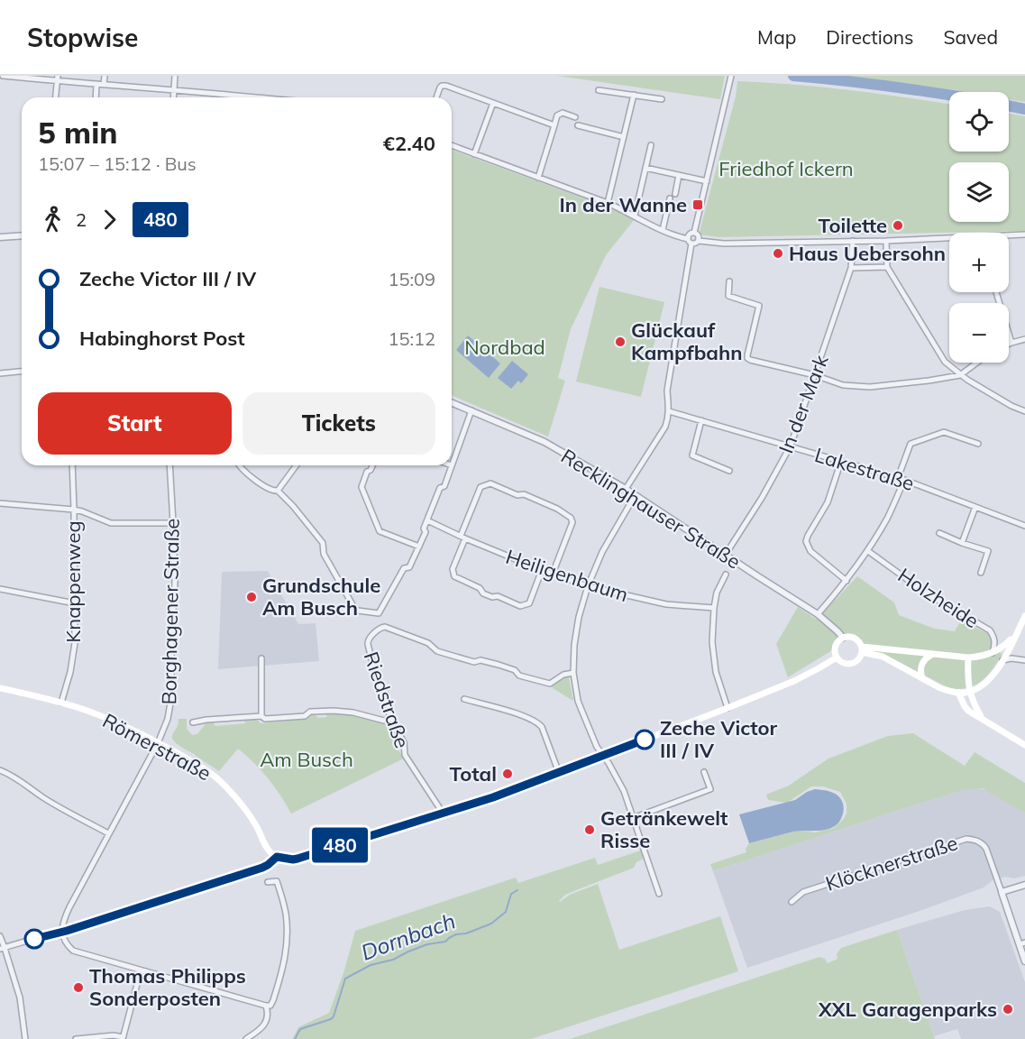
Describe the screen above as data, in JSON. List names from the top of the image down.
{
  "streets": {
    "main road": ["Recklinghauser Straße", "Römerstraße"],
    "street": [
      "In der Mark",
      "Lakestraße",
      "Heiligenbaum",
      "Knappenweg",
      "Holzheide",
      "Borghagener Straße",
      "Riedstraße",
      "Klöcknerstraße"
    ]
  },
  "crossings": [
    ["In der Mark", "Lakestraße"],
    ["In der Mark", "Recklinghauser Straße"],
    ["Recklinghauser Straße", "Holzheide"],
    ["Knappenweg", "Römerstraße"],
    ["Borghagener Straße", "Römerstraße"]
  ],
  "water": ["Dornbach"],
  "parks": ["Friedhof Ickern", "Nordbad", "Am Busch"],
  "places": {
    "transit": ["In der Wanne"],
    "other": [
      "Toilette",
      "Haus Uebersohn",
      "Glückauf Kampfbahn",
      "Grundschule Am Busch",
      "Zeche Victor III / IV",
      "Total",
      "Getränkewelt Risse",
      "Thomas Philipps Sonderposten",
      "XXL Garagenparks"
    ]
  },
  "lines": ["bus line 480"],
  "page": {
    "header": "Stopwise",
    "nav": ["Map", "Directions", "Saved"],
    "on_map": "480",
    "map_buttons": ["+", "−"],
    "heading": ["5 min", "15:07 – 15:12 · Bus", "€2.40"],
    "legs": ["2", "480"],
    "list": [
      {
        "name": "Zeche Victor III / IV",
        "value": "15:09"
      },
      {
        "name": "Habinghorst Post",
        "value": "15:12"
      }
    ],
    "buttons": ["Start", "Tickets"]
  }
}
